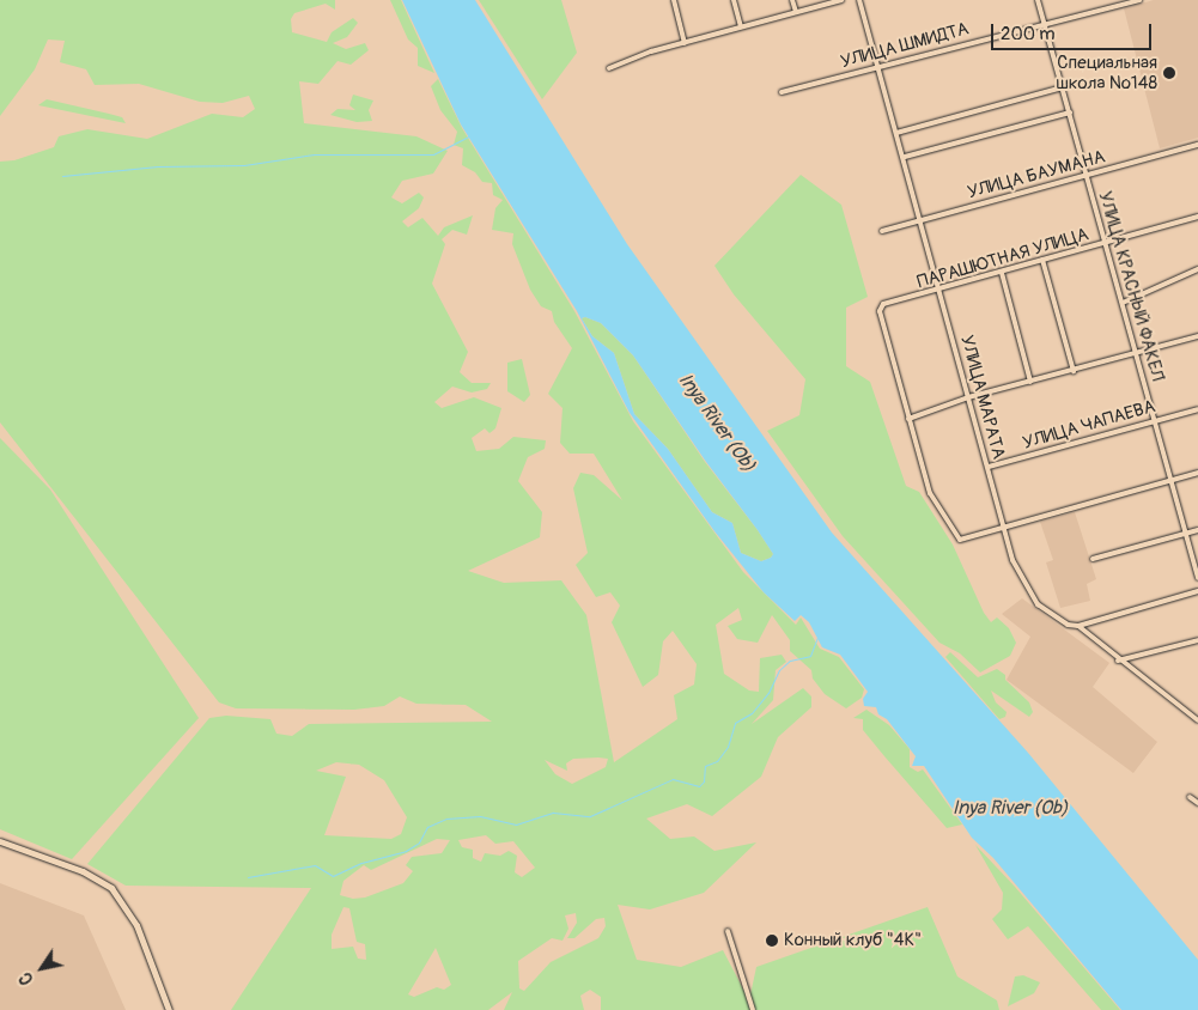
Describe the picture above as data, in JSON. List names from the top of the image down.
{
  "streets": {
    "street": [
      "УЛИЦА ШМИДТА",
      "УЛИЦА БАУМАНА",
      "ПАРАШЮТНАЯ УЛИЦА",
      "УЛИЦА КРАСНЫЙ ФАКЕЛ",
      "УЛИЦА МАРАТА",
      "УЛИЦА ЧАПАЕВА"
    ]
  },
  "crossings": [
    ["УЛИЦА ШМИДТА", "УЛИЦА КРАСНЫЙ ФАКЕЛ"],
    ["УЛИЦА ШМИДТА", "УЛИЦА МАРАТА"],
    ["УЛИЦА БАУМАНА", "УЛИЦА КРАСНЫЙ ФАКЕЛ"],
    ["УЛИЦА БАУМАНА", "УЛИЦА МАРАТА"],
    ["ПАРАШЮТНАЯ УЛИЦА", "УЛИЦА КРАСНЫЙ ФАКЕЛ"],
    ["ПАРАШЮТНАЯ УЛИЦА", "УЛИЦА МАРАТА"],
    ["УЛИЦА КРАСНЫЙ ФАКЕЛ", "УЛИЦА ЧАПАЕВА"],
    ["УЛИЦА МАРАТА", "УЛИЦА ЧАПАЕВА"]
  ],
  "water": ["Inya River (Ob)"],
  "places": ["Специальная школа №148", "Конный клуб \"4К\""],
  "scale_bar": "200 m",
  "north": "bottom left"
}
